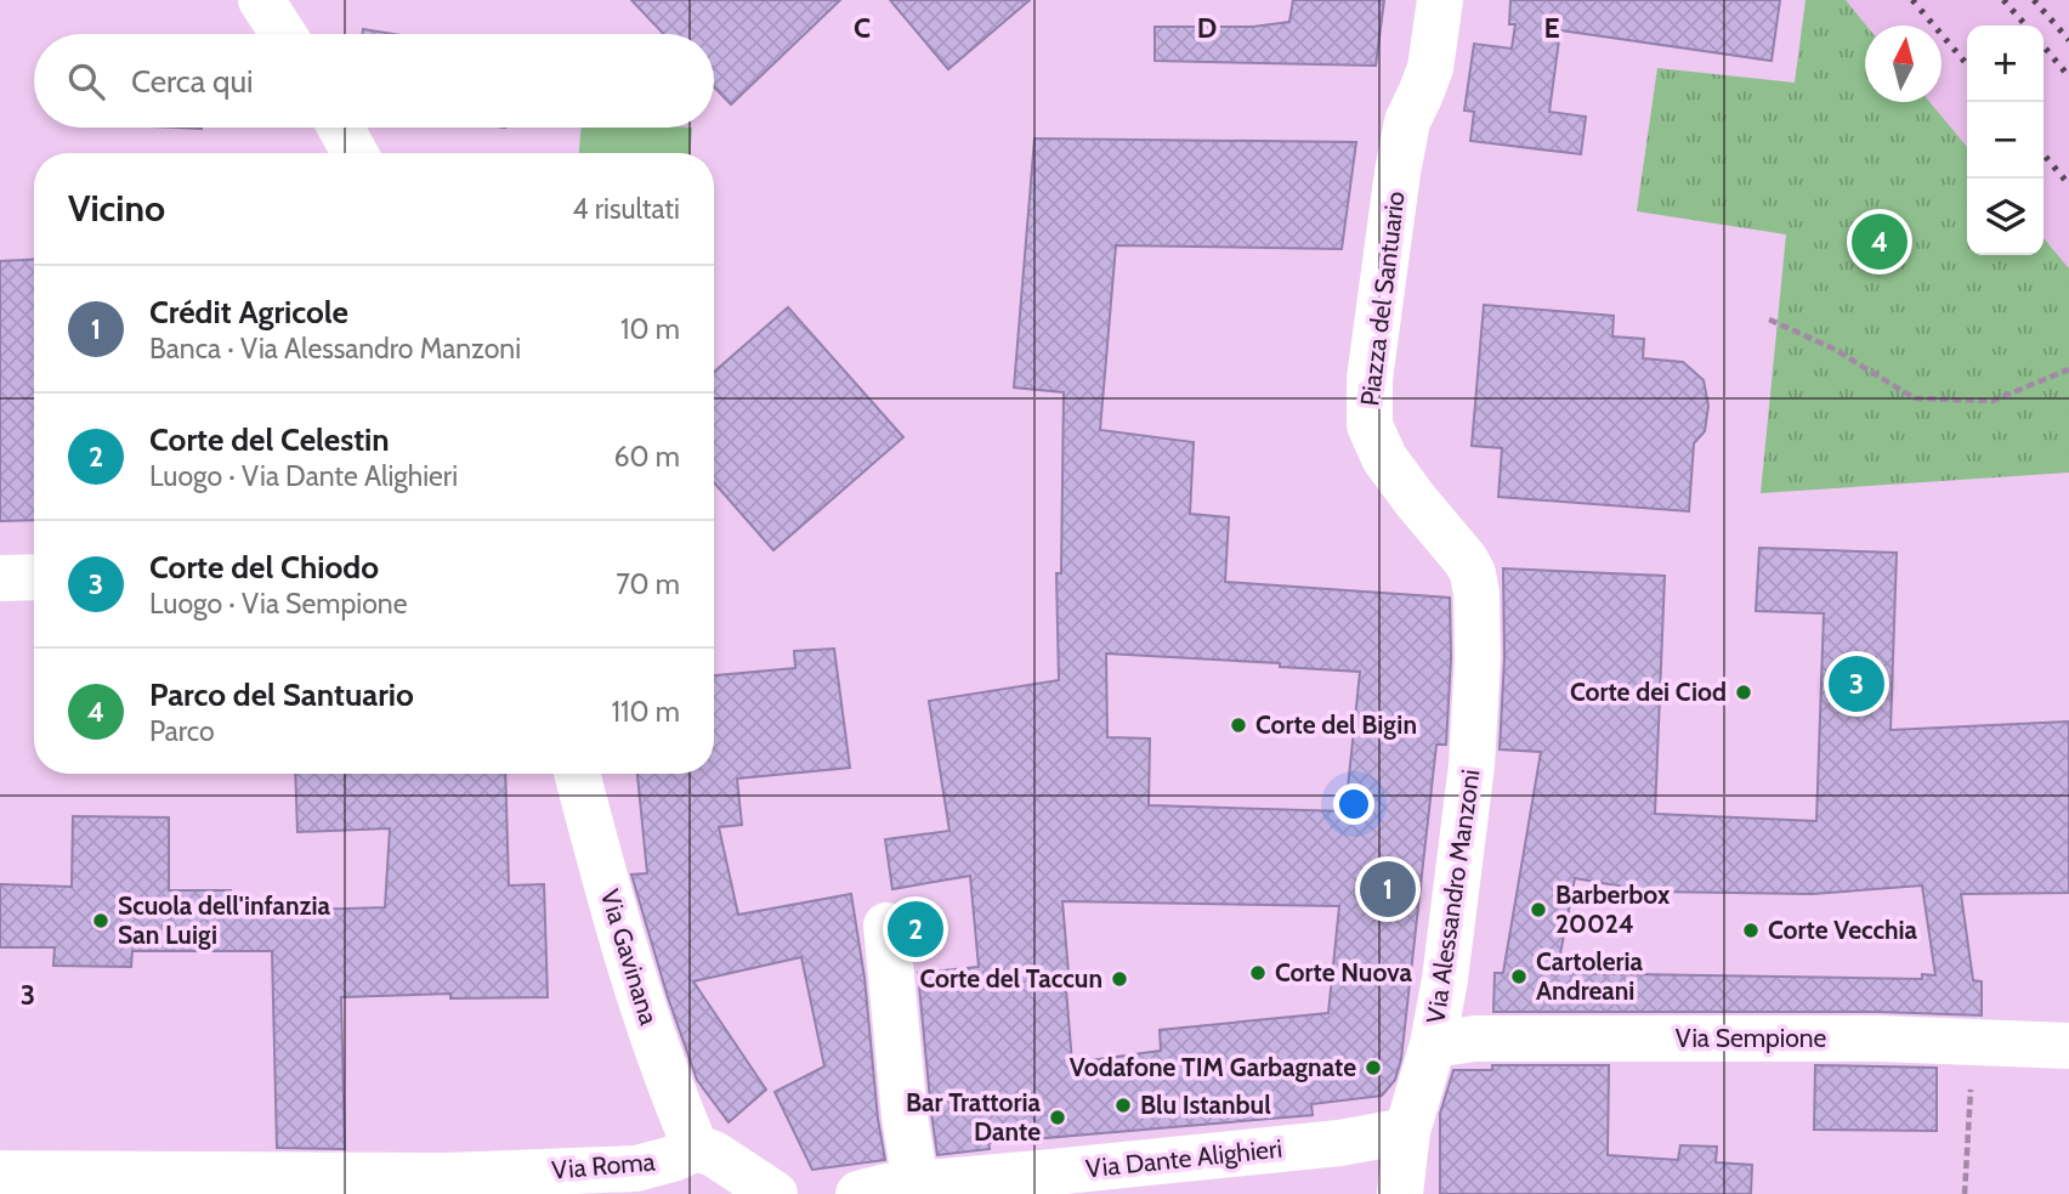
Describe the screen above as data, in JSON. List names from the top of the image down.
{
  "streets": {
    "street": [
      "Piazza del Santuario",
      "Via Alessandro Manzoni",
      "Via Gavinana",
      "Via Sempione",
      "Via Dante Alighieri",
      "Via Roma"
    ]
  },
  "crossings": [
    ["Piazza del Santuario", "Via Alessandro Manzoni"],
    ["Via Alessandro Manzoni", "Via Sempione"],
    ["Via Alessandro Manzoni", "Via Dante Alighieri"],
    ["Via Gavinana", "Via Roma"]
  ],
  "places": [
    "Corte dei Ciod",
    "Corte del Bigin",
    "Barberbox 20024",
    "Scuola dell'infanzia San Luigi",
    "Corte Vecchia",
    "Corte Nuova",
    "Cartoleria Andreani",
    "Corte del Taccun",
    "Vodafone TIM Garbagnate",
    "Blu Istanbul",
    "Bar Trattoria Dante"
  ],
  "north": "top",
  "page": {
    "map_buttons": ["+", "−"],
    "search": "Cerca qui",
    "heading": ["Vicino", "4 risultati"],
    "pins": [
      "4",
      "3",
      "1",
      "2"
    ],
    "list": [
      {
        "mark": "1",
        "name": "Crédit Agricole",
        "note": "Banca · Via Alessandro Manzoni",
        "value": "10 m"
      },
      {
        "mark": "2",
        "name": "Corte del Celestin",
        "note": "Luogo · Via Dante Alighieri",
        "value": "60 m"
      },
      {
        "mark": "3",
        "name": "Corte del Chiodo",
        "note": "Luogo · Via Sempione",
        "value": "70 m"
      },
      {
        "mark": "4",
        "name": "Parco del Santuario",
        "note": "Parco",
        "value": "110 m"
      }
    ]
  },
  "grid": {
    "columns": ["C", "D", "E"],
    "rows": ["3"]
  }
}
